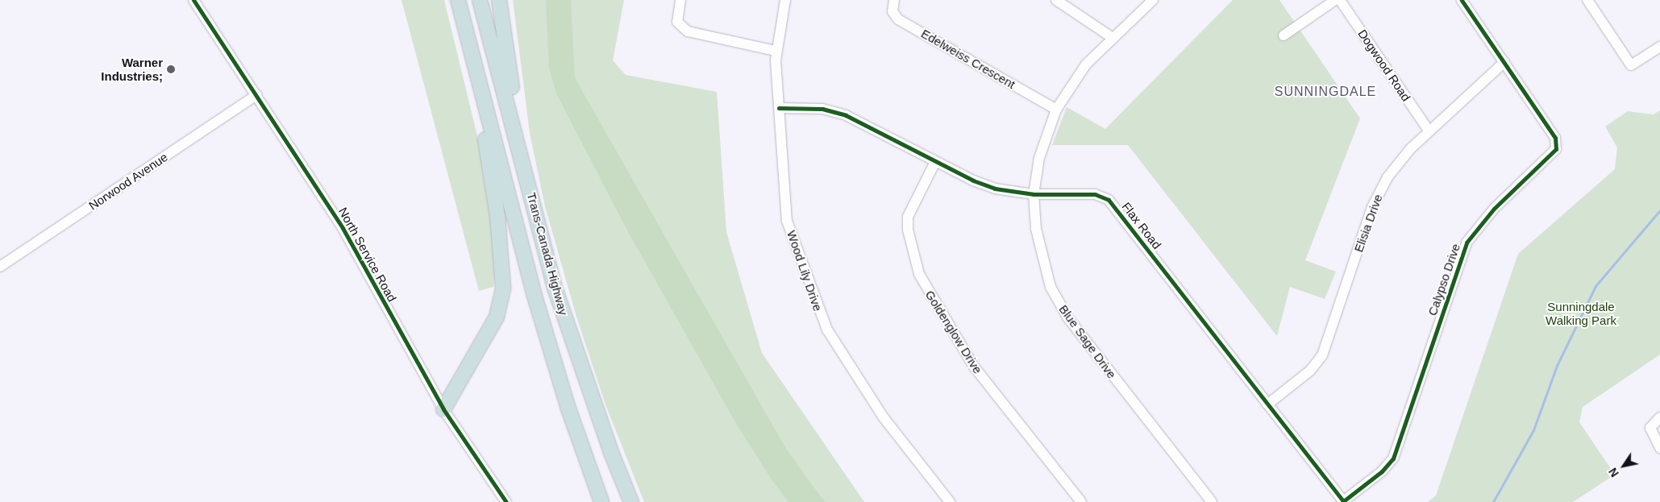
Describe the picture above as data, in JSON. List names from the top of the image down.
{
  "streets": {
    "highway": ["Trans-Canada Highway"],
    "street": [
      "Edelweiss Crescent",
      "Dogwood Road",
      "Norwood Avenue",
      "Elisia Drive",
      "Flax Road",
      "North Service Road",
      "Wood Lily Drive",
      "Calypso Drive",
      "Goldenglow Drive",
      "Blue Sage Drive"
    ]
  },
  "crossings": [
    ["Edelweiss Crescent", "Blue Sage Drive"],
    ["Dogwood Road", "Elisia Drive"],
    ["Norwood Avenue", "North Service Road"],
    ["Elisia Drive", "Flax Road"],
    ["Elisia Drive", "Calypso Drive"],
    ["Flax Road", "Wood Lily Drive"],
    ["Flax Road", "Calypso Drive"],
    ["Flax Road", "Goldenglow Drive"],
    ["Flax Road", "Blue Sage Drive"]
  ],
  "districts": ["SUNNINGDALE"],
  "parks": ["Sunningdale Walking Park"],
  "places": ["Warner Industries;"],
  "north": "bottom left"
}
